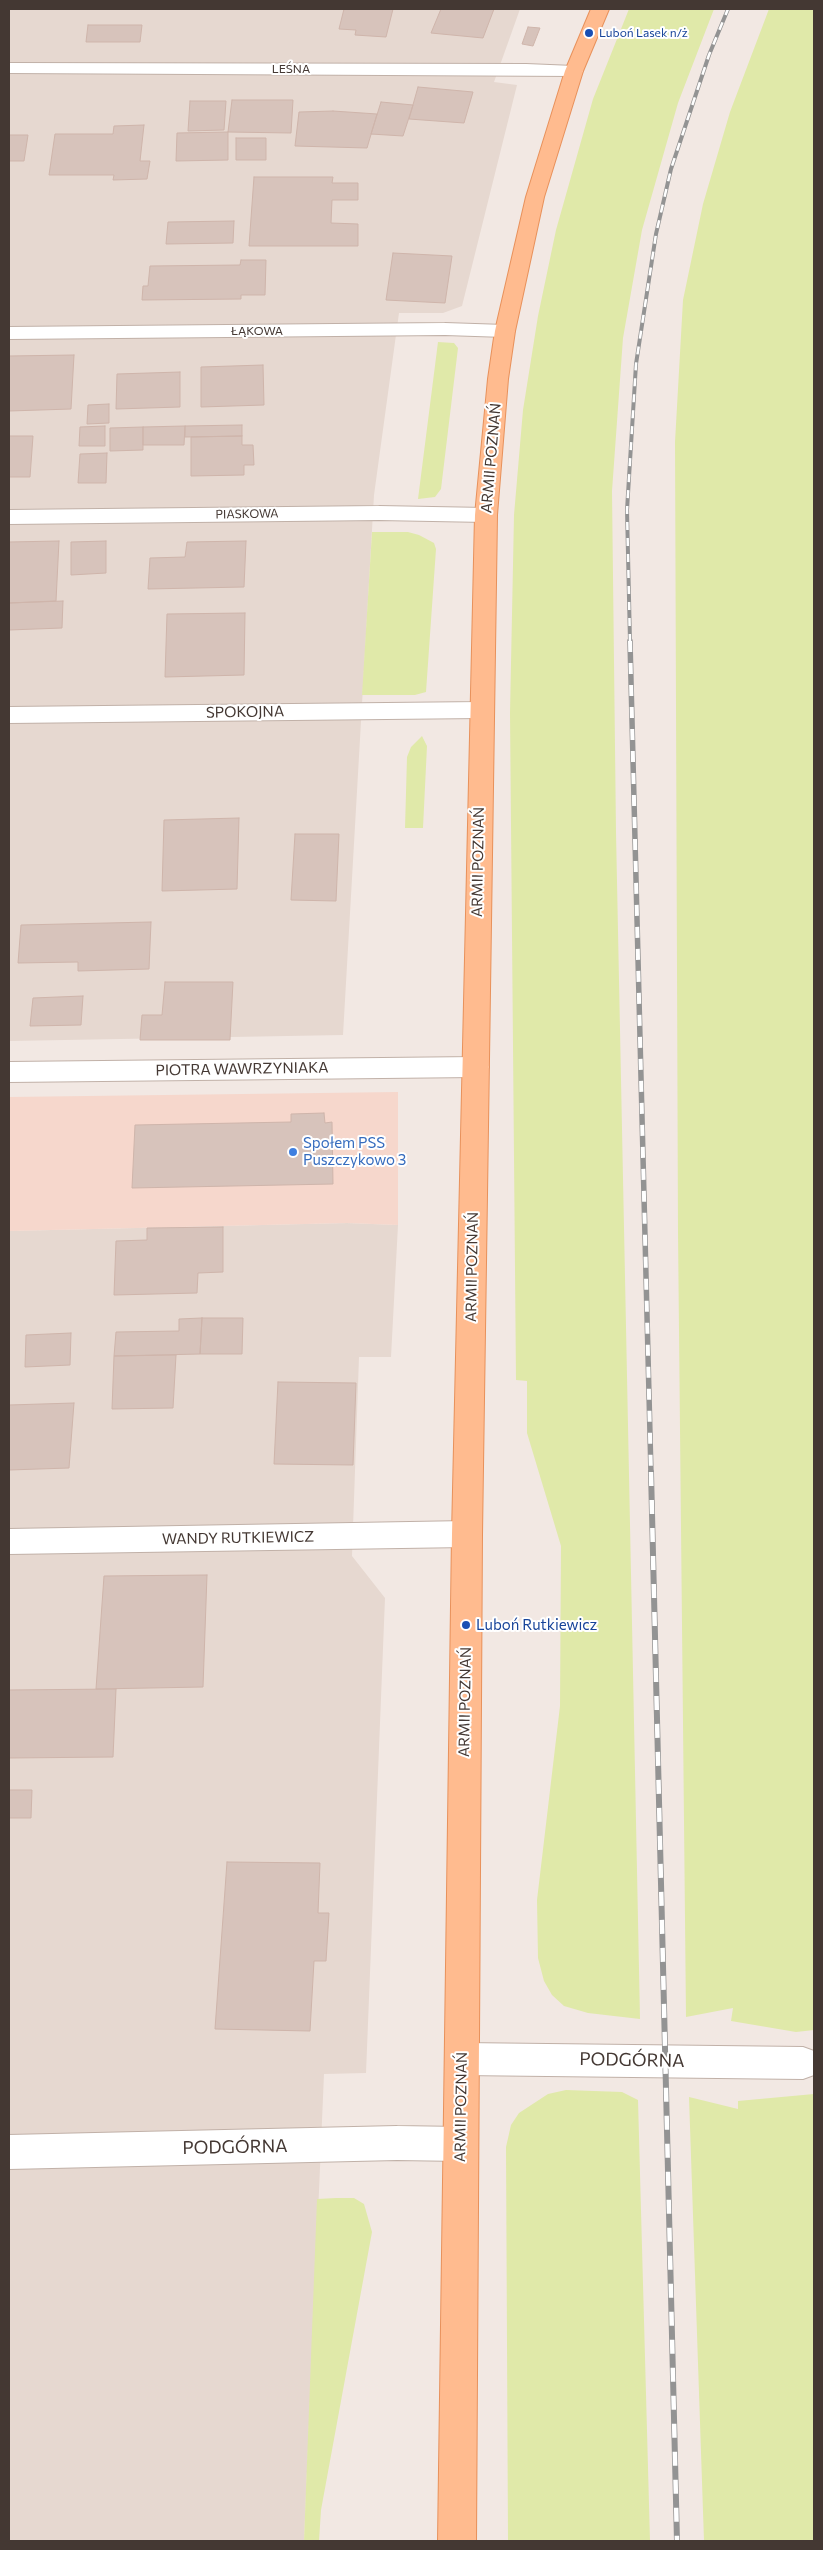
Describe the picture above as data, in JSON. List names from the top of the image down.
{
  "streets": {
    "main road": ["ARMII POZNAŃ"],
    "street": [
      "LEŚNA",
      "ŁĄKOWA",
      "PIASKOWA",
      "SPOKOJNA",
      "PIOTRA WAWRZYNIAKA",
      "WANDY RUTKIEWICZ",
      "PODGÓRNA"
    ]
  },
  "crossings": [
    ["LEŚNA", "ARMII POZNAŃ"],
    ["ŁĄKOWA", "ARMII POZNAŃ"],
    ["ARMII POZNAŃ", "PIASKOWA"],
    ["ARMII POZNAŃ", "SPOKOJNA"],
    ["ARMII POZNAŃ", "PIOTRA WAWRZYNIAKA"],
    ["ARMII POZNAŃ", "WANDY RUTKIEWICZ"],
    ["ARMII POZNAŃ", "PODGÓRNA"]
  ],
  "places": ["Luboń Lasek n/ż", "Społem PSS Puszczykowo 3", "Luboń Rutkiewicz"]
}
